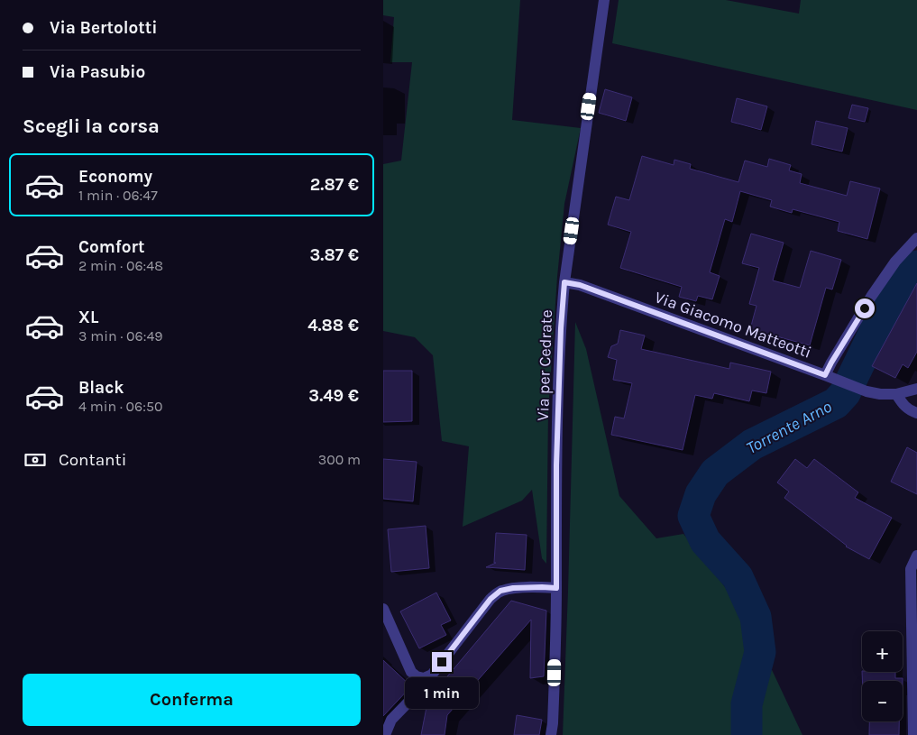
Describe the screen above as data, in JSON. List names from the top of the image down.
{
  "streets": {
    "street": ["Via Giacomo Matteotti", "Via per Cedrate"]
  },
  "crossings": [
    ["Via Giacomo Matteotti", "Via per Cedrate"]
  ],
  "water": ["Torrente Arno"],
  "page": {
    "banner": ["Via Bertolotti", "Via Pasubio"],
    "heading": "Scegli la corsa",
    "list": [
      {
        "name": "Economy",
        "note": "1 min · 06:47",
        "value": "2.87 €"
      },
      {
        "name": "Comfort",
        "note": "2 min · 06:48",
        "value": "3.87 €"
      },
      {
        "name": "XL",
        "note": "3 min · 06:49",
        "value": "4.88 €"
      },
      {
        "name": "Black",
        "note": "4 min · 06:50",
        "value": "3.49 €"
      }
    ],
    "pay": ["Contanti", "300 m"],
    "map_buttons": ["+", "−"],
    "buttons": "Conferma",
    "bubble": "1 min"
  }
}
